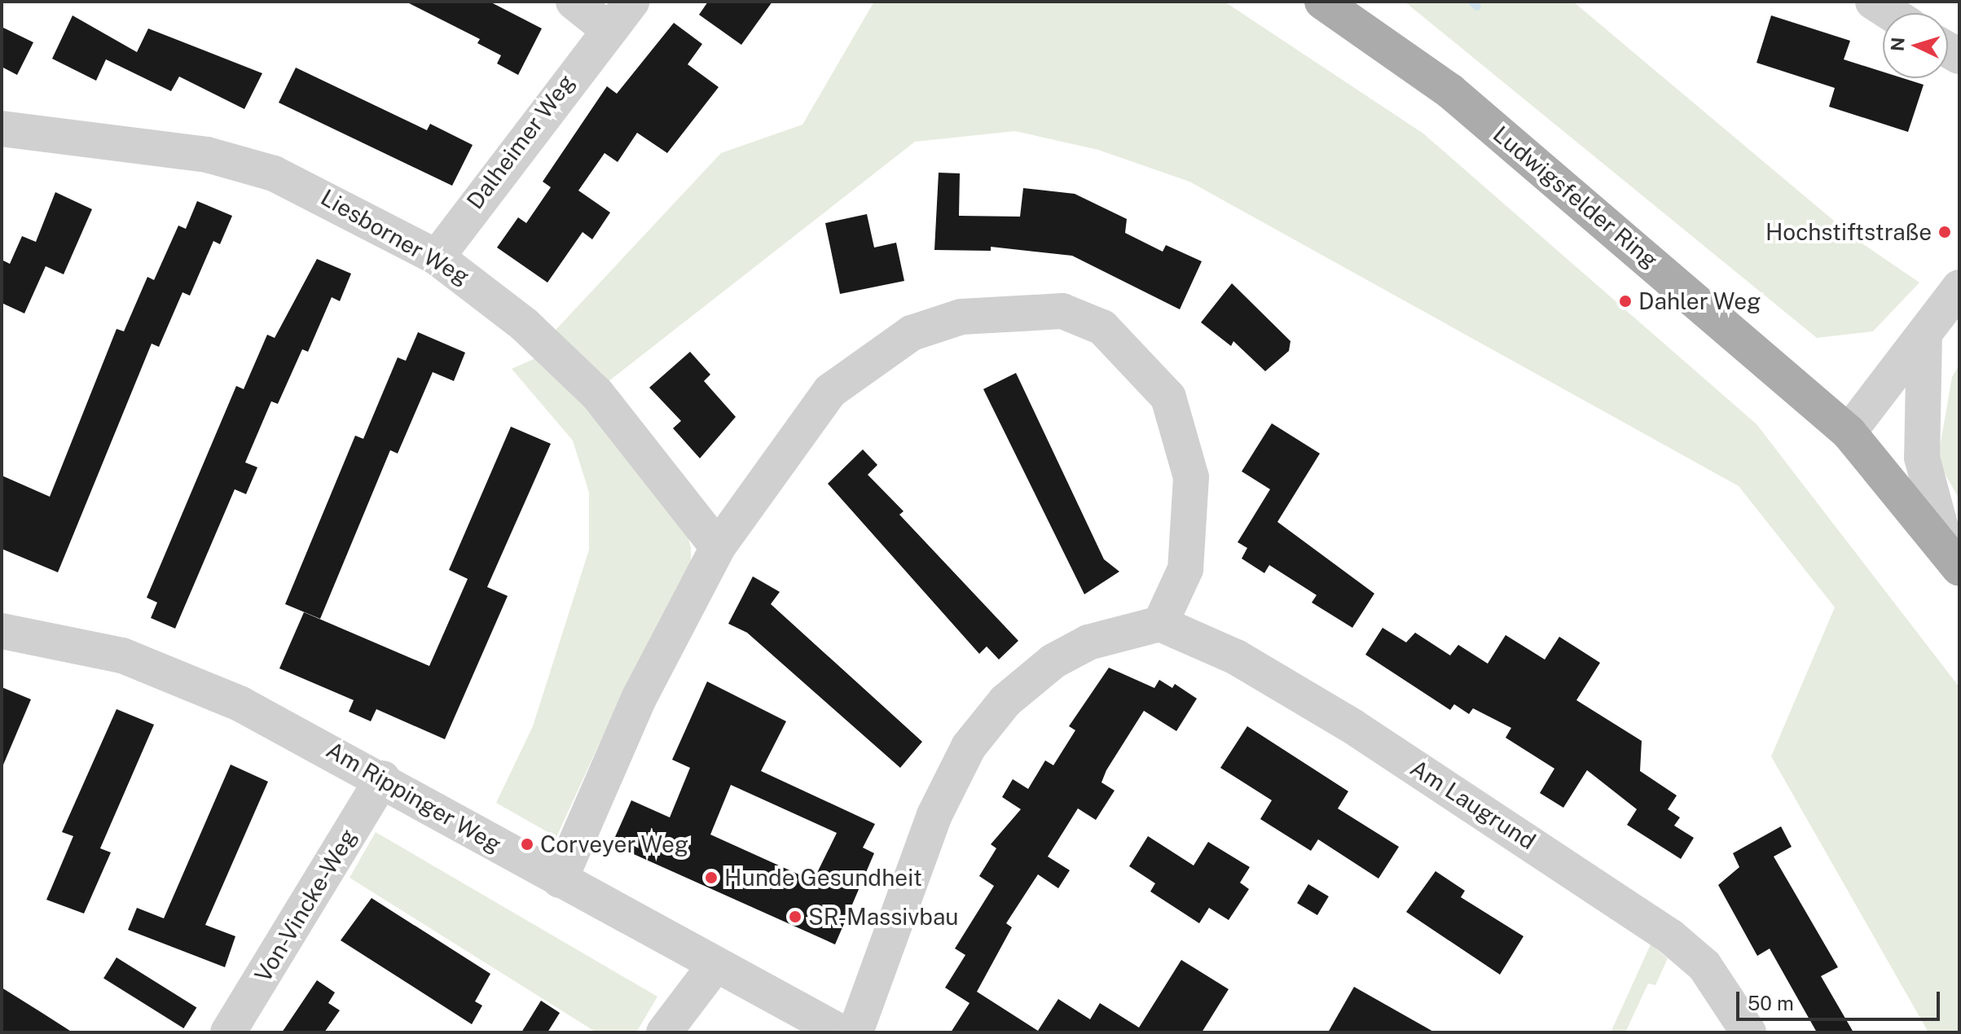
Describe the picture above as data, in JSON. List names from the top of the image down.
{
  "streets": {
    "main road": ["Ludwigsfelder Ring"],
    "street": [
      "Dalheimer Weg",
      "Liesborner Weg",
      "Am Rippinger Weg",
      "Am Laugrund",
      "Von-Vincke-Weg"
    ]
  },
  "crossings": [
    ["Dalheimer Weg", "Liesborner Weg"],
    ["Am Rippinger Weg", "Von-Vincke-Weg"]
  ],
  "places": [
    "Hochstiftstraße",
    "Dahler Weg",
    "Corveyer Weg",
    "Hunde Gesundheit",
    "SR-Massivbau"
  ],
  "scale_bar": "50 m",
  "north": "left"
}
